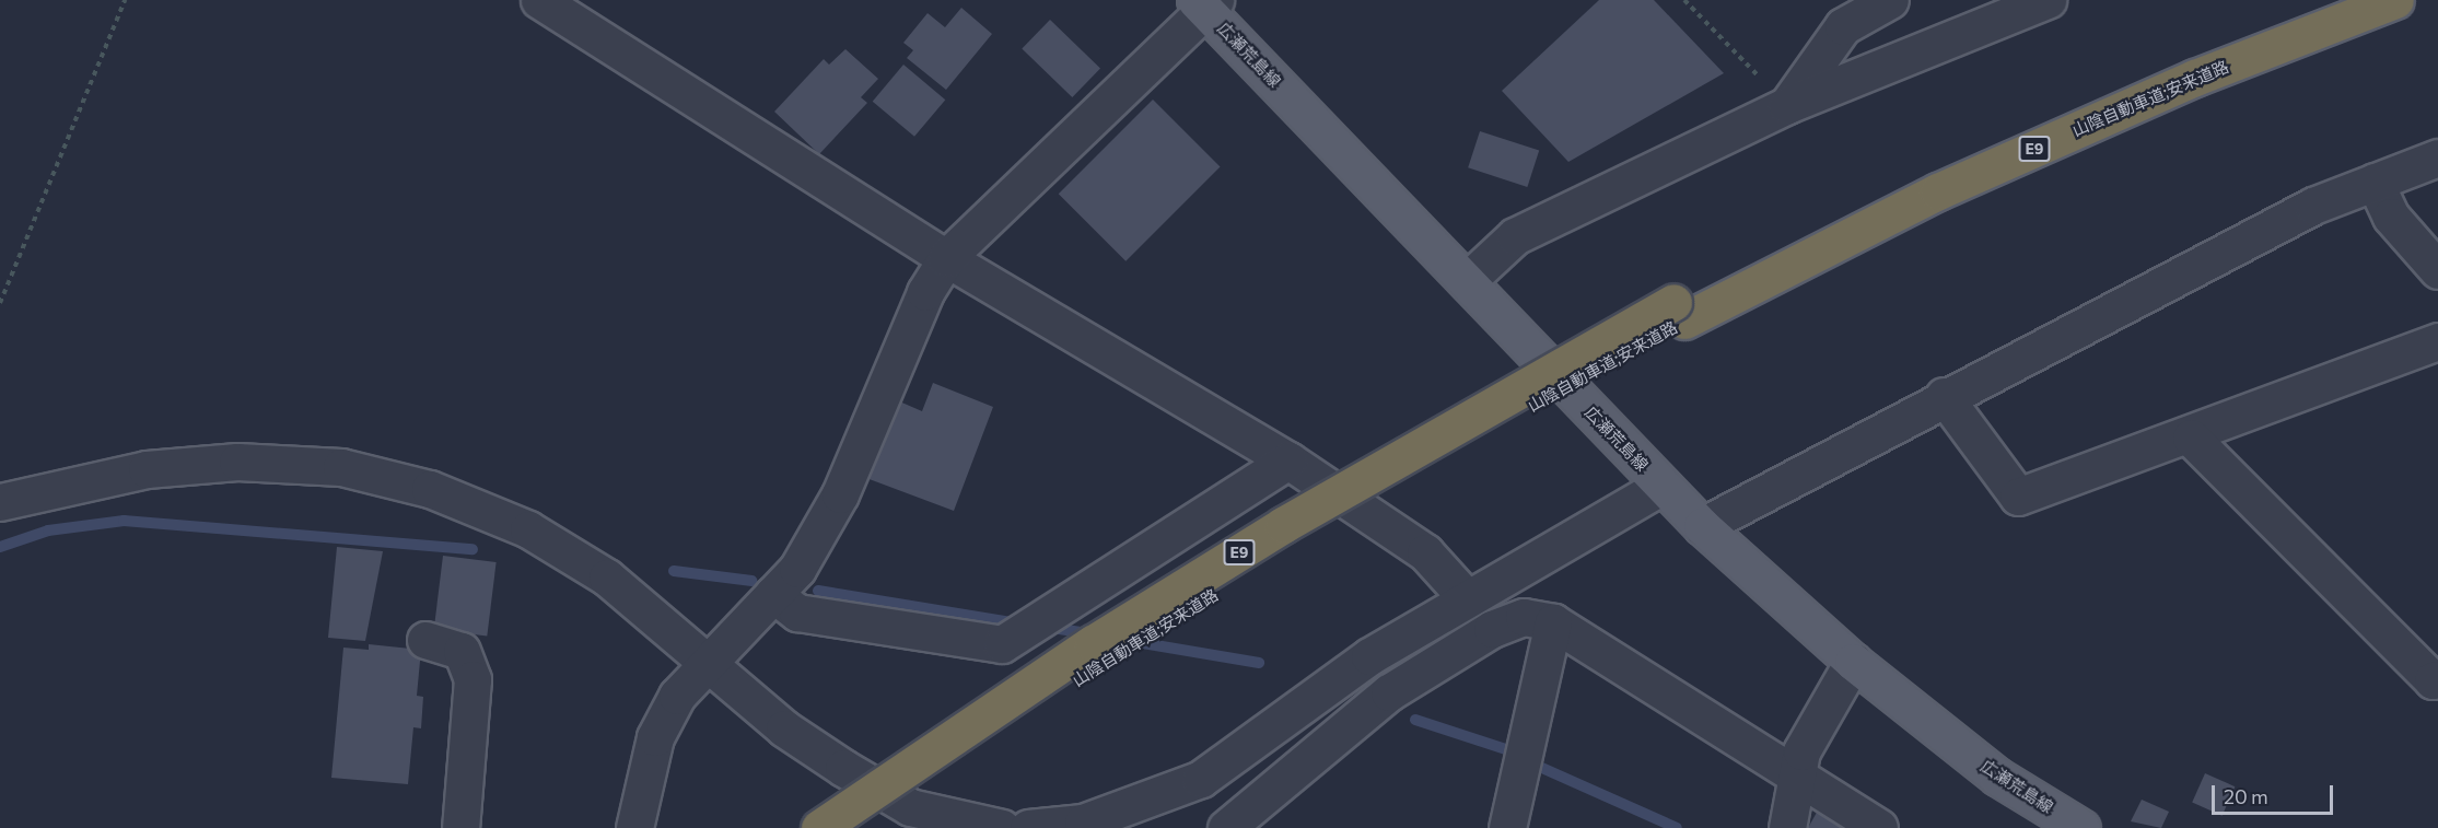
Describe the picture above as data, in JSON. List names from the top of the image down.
{
  "streets": {
    "highway": ["山陰自動車道;安来道路", "E9"],
    "main road": ["広瀬荒島線"]
  },
  "scale_bar": "20 m"
}
